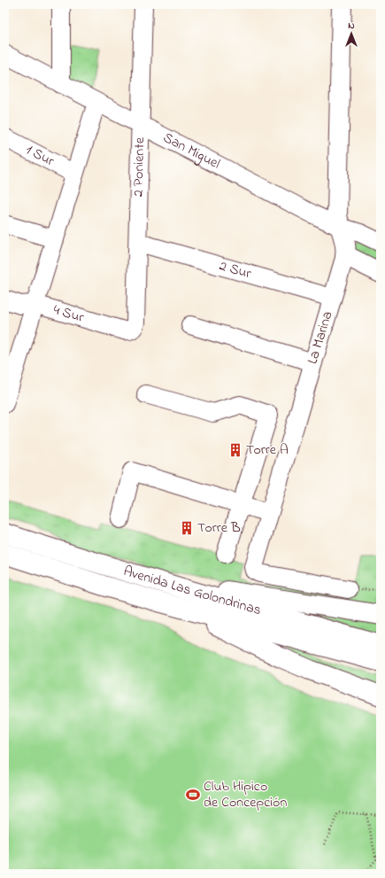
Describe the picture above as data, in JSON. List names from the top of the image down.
{
  "streets": {
    "main road": ["La Marina", "Avenida Las Golondrinas"],
    "street": [
      "San Miguel",
      "1 Sur",
      "2 Poniente",
      "2 Sur",
      "4 Sur"
    ]
  },
  "crossings": [
    ["San Miguel", "2 Poniente"],
    ["San Miguel", "La Marina"],
    ["2 Poniente", "2 Sur"],
    ["2 Poniente", "4 Sur"],
    ["2 Sur", "La Marina"]
  ],
  "places": {
    "building": ["Torre A", "Torre B"],
    "sports": ["Club Hípico de Concepción"]
  },
  "north": "top"
}
